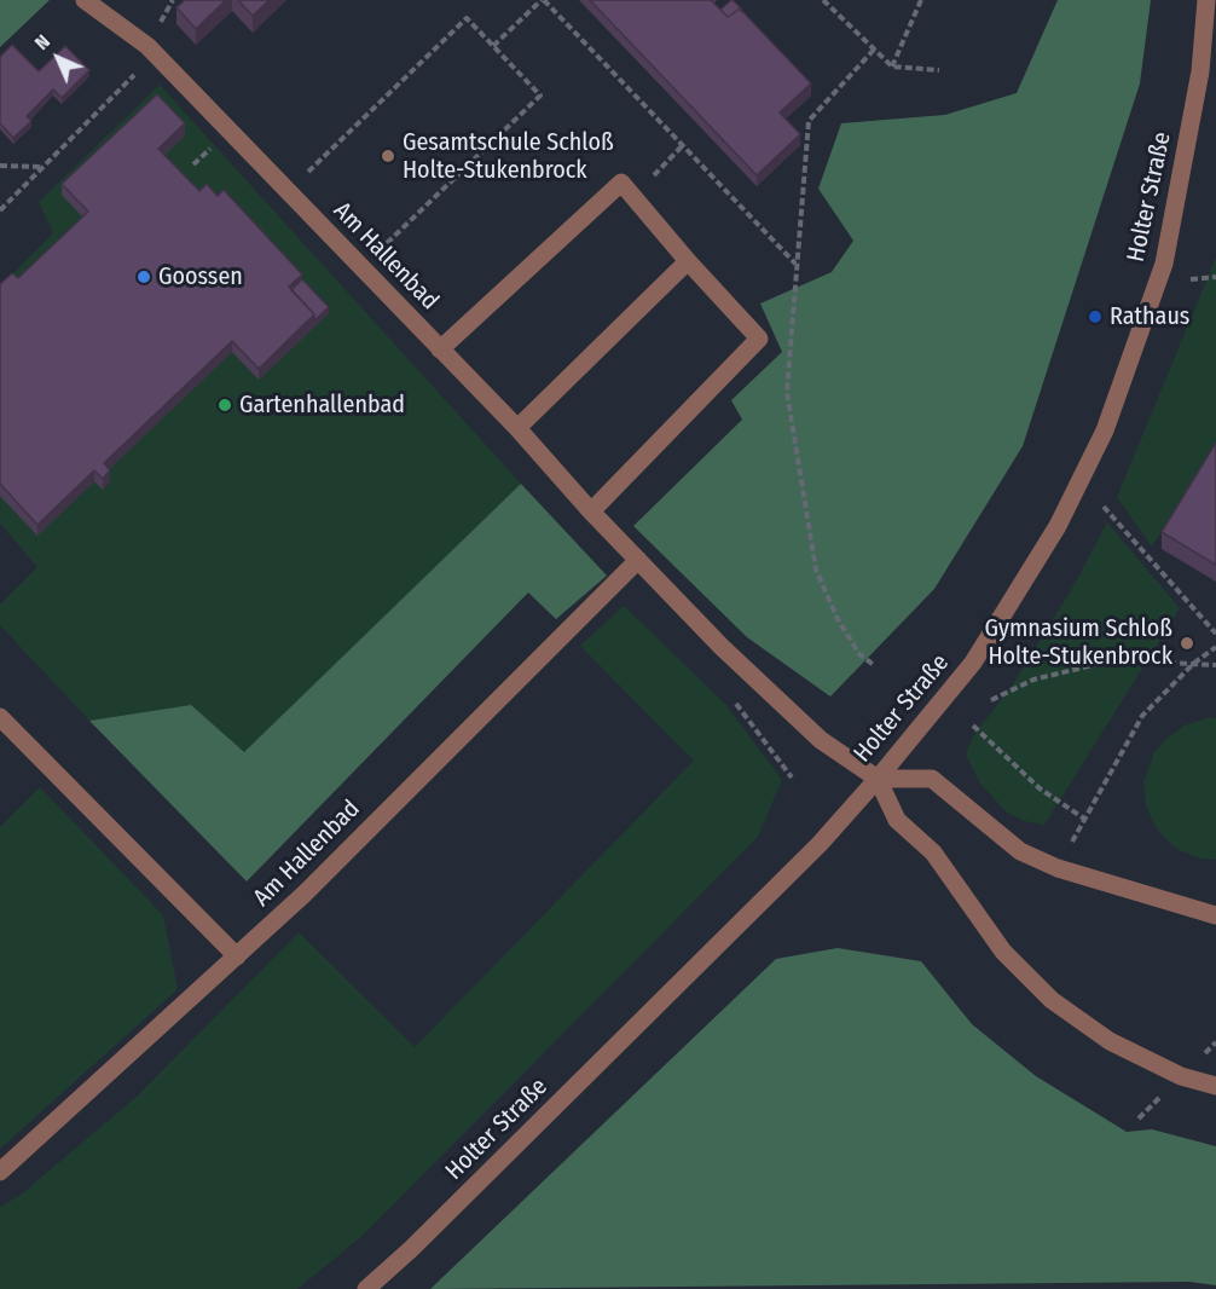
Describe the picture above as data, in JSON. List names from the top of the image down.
{
  "streets": {
    "street": ["Holter Straße", "Am Hallenbad"]
  },
  "crossings": [
    ["Holter Straße", "Am Hallenbad"]
  ],
  "places": [
    "Gesamtschule Schloß Holte-Stukenbrock",
    "Goossen",
    "Rathaus",
    "Gartenhallenbad",
    "Gymnasium Schloß Holte-Stukenbrock"
  ],
  "north": "top left"
}
